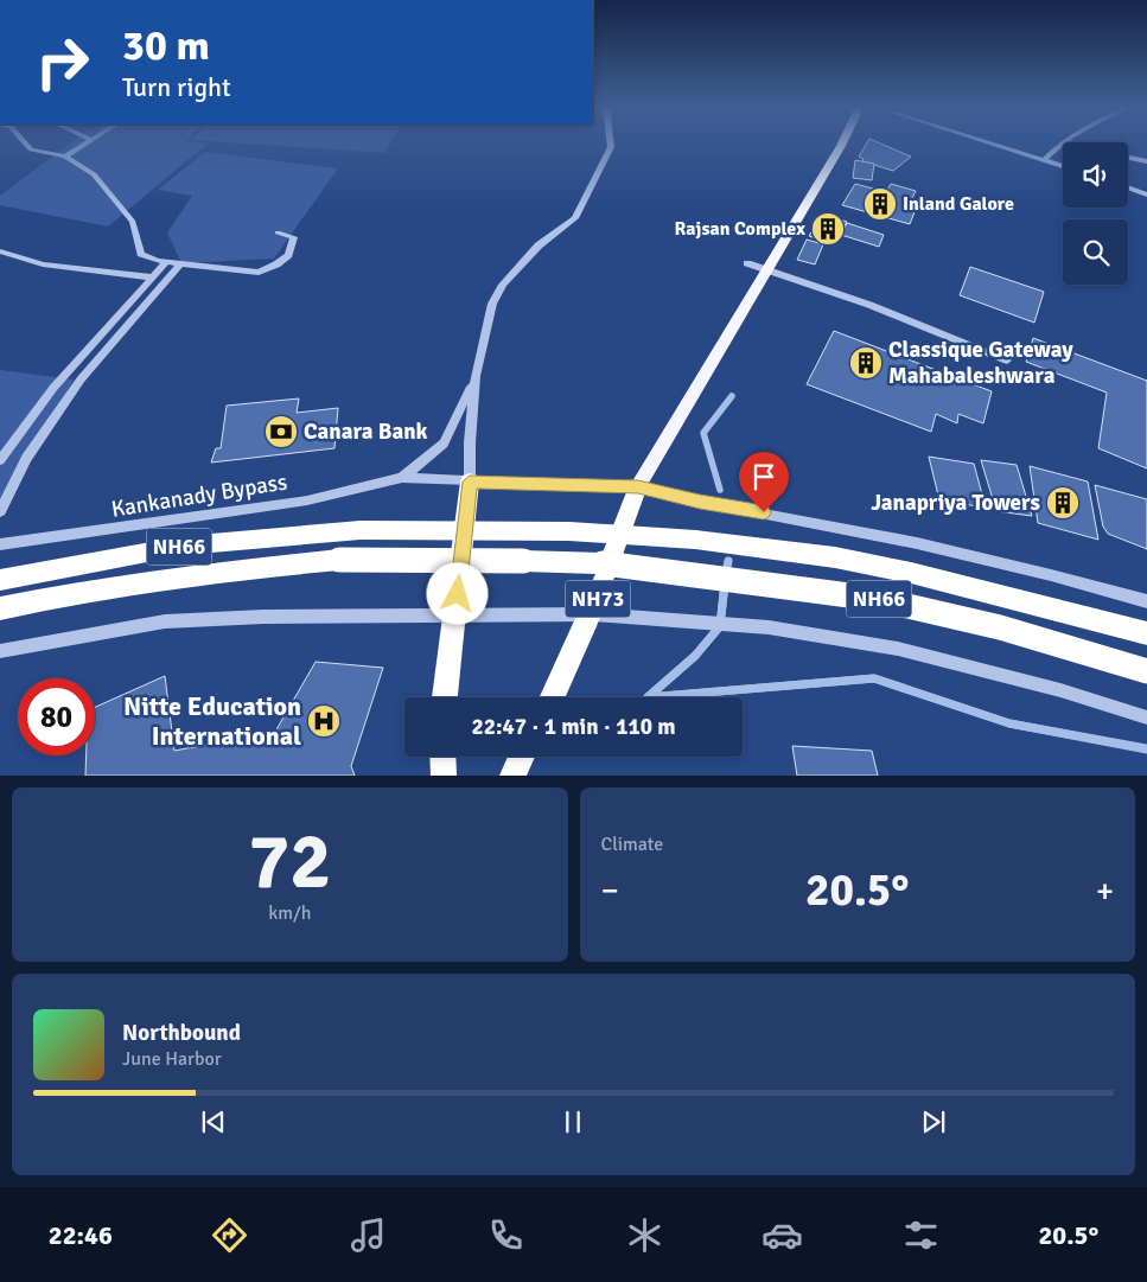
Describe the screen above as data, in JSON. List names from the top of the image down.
{
  "streets": {
    "highway": ["NH66", "NH73"],
    "street": ["Kankanady Bypass"]
  },
  "places": {
    "building": [
      "Inland Galore",
      "Rajsan Complex",
      "Classique Gateway Mahabaleshwara",
      "Janapriya Towers"
    ],
    "bank": ["Canara Bank"],
    "hospital": ["Nitte Education International"]
  },
  "page": {
    "turn": ["30 m", "Turn right"],
    "limit": "80",
    "trip": "22:47 · 1 min · 110 m",
    "tile": [
      ["72", "km/h"],
      "Climate"
    ],
    "heat": ["−", "20.5°", "+"],
    "song": ["Northbound", "June Harbor"],
    "tabs": ["22:46", "20.5°"]
  }
}
